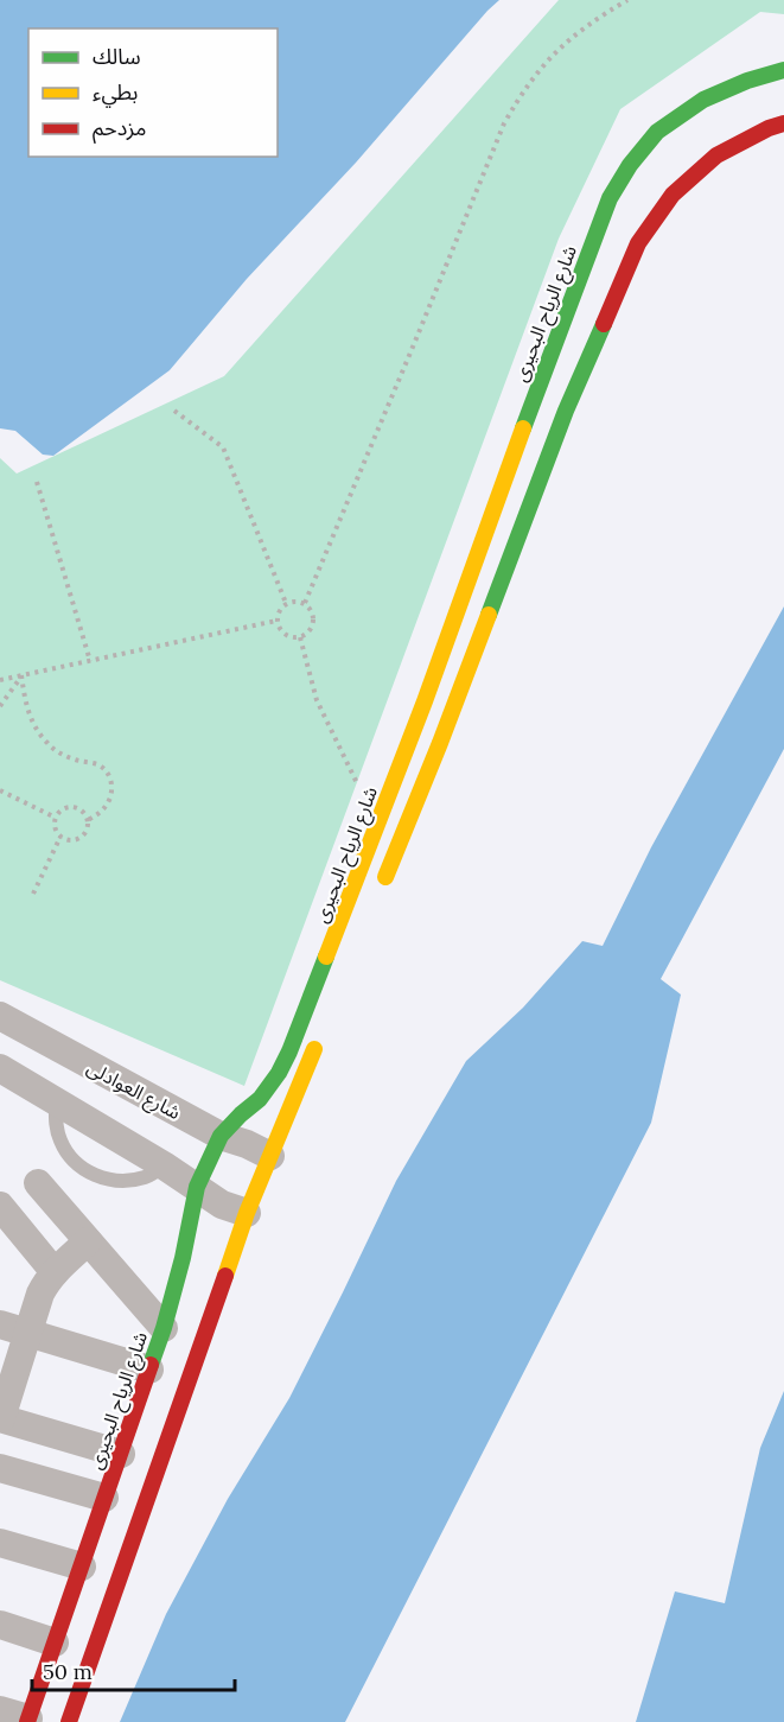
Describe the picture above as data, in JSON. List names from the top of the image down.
{
  "streets": {
    "main road": ["شارع الرياح البحيرى"],
    "street": ["شارع العوادلى"]
  },
  "crossings": [
    ["شارع الرياح البحيرى", "شارع العوادلى"]
  ],
  "legend": ["سالك", "بطيء", "مزدحم"],
  "scale_bar": "50 m"
}
